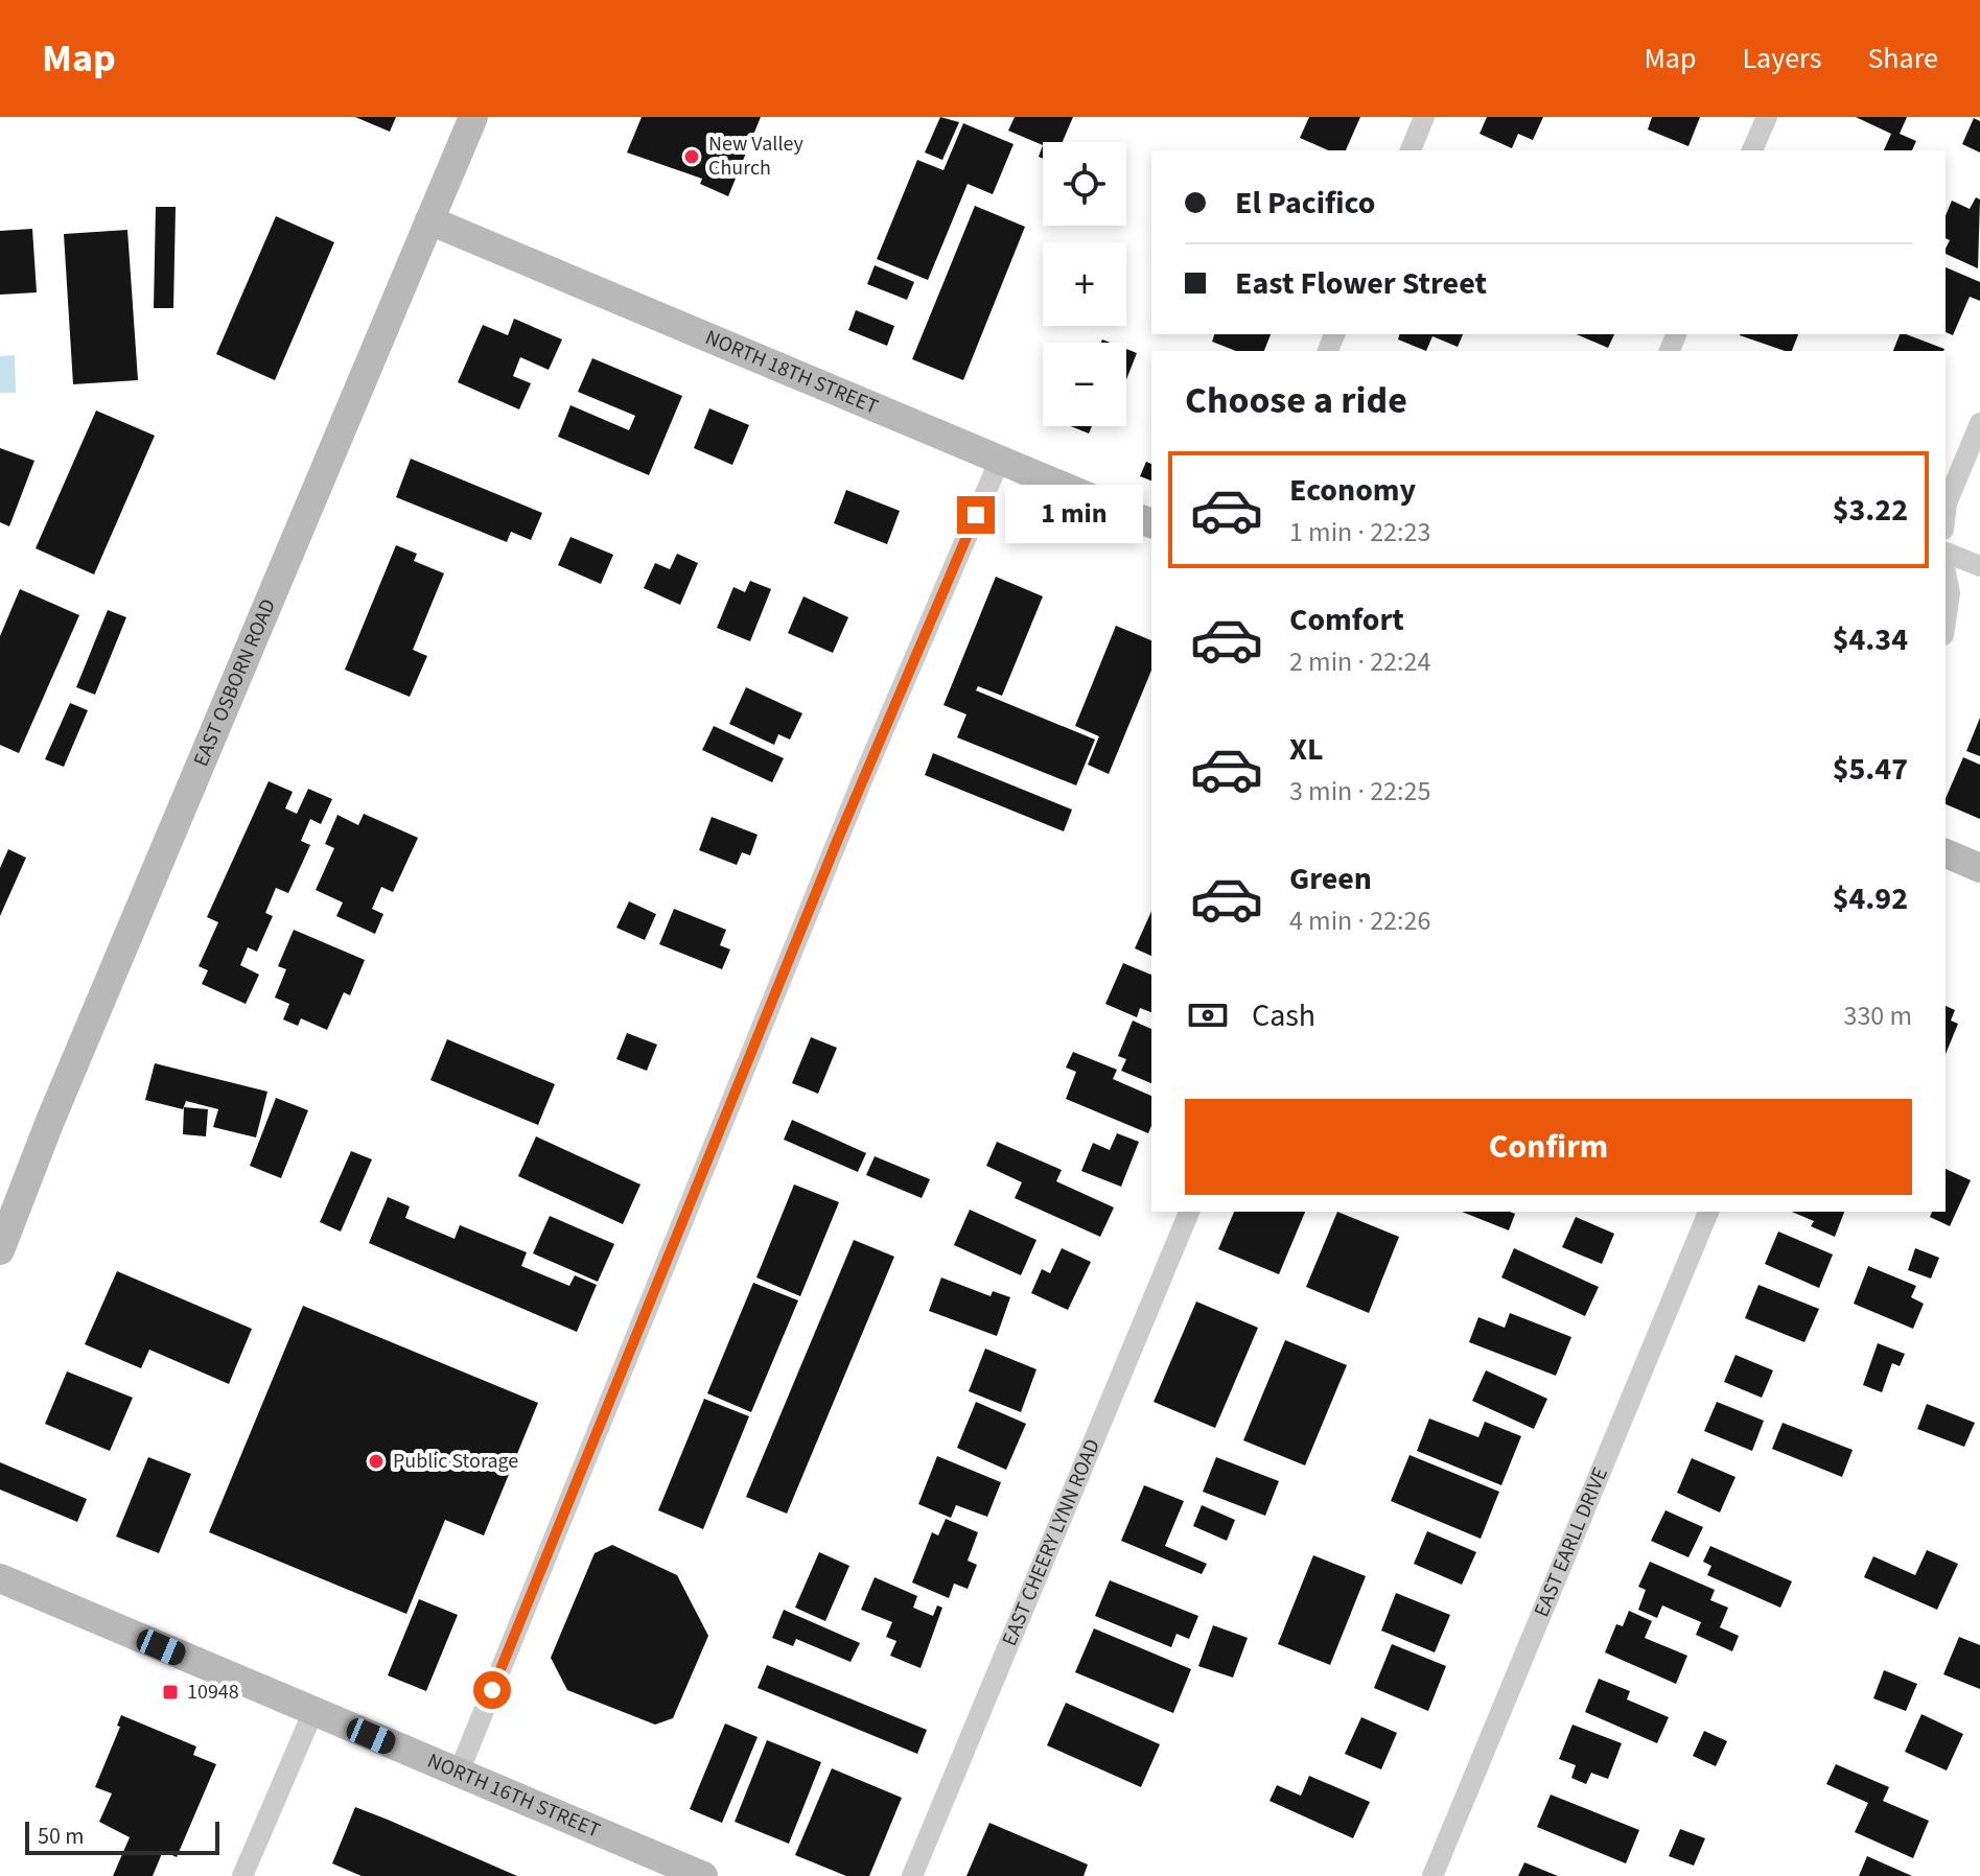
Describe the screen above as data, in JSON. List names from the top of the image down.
{
  "streets": {
    "main road": ["NORTH 18TH STREET", "EAST OSBORN ROAD", "NORTH 16TH STREET"],
    "street": ["EAST CHEERY LYNN ROAD", "EAST EARLL DRIVE"]
  },
  "crossings": [
    ["NORTH 18TH STREET", "EAST OSBORN ROAD"]
  ],
  "places": {
    "other": ["New Valley Church", "Public Storage"],
    "transit": ["10948"]
  },
  "scale_bar": "50 m",
  "page": {
    "header": "Map",
    "nav": ["Map", "Layers", "Share"],
    "map_buttons": ["+", "−"],
    "banner": ["El Pacifico", "East Flower Street"],
    "heading": "Choose a ride",
    "list": [
      {
        "name": "Economy",
        "note": "1 min · 22:23",
        "value": "$3.22"
      },
      {
        "name": "Comfort",
        "note": "2 min · 22:24",
        "value": "$4.34"
      },
      {
        "name": "XL",
        "note": "3 min · 22:25",
        "value": "$5.47"
      },
      {
        "name": "Green",
        "note": "4 min · 22:26",
        "value": "$4.92"
      }
    ],
    "bubble": "1 min",
    "pay": ["Cash", "330 m"],
    "buttons": "Confirm",
    "scale": "50 m"
  }
}
